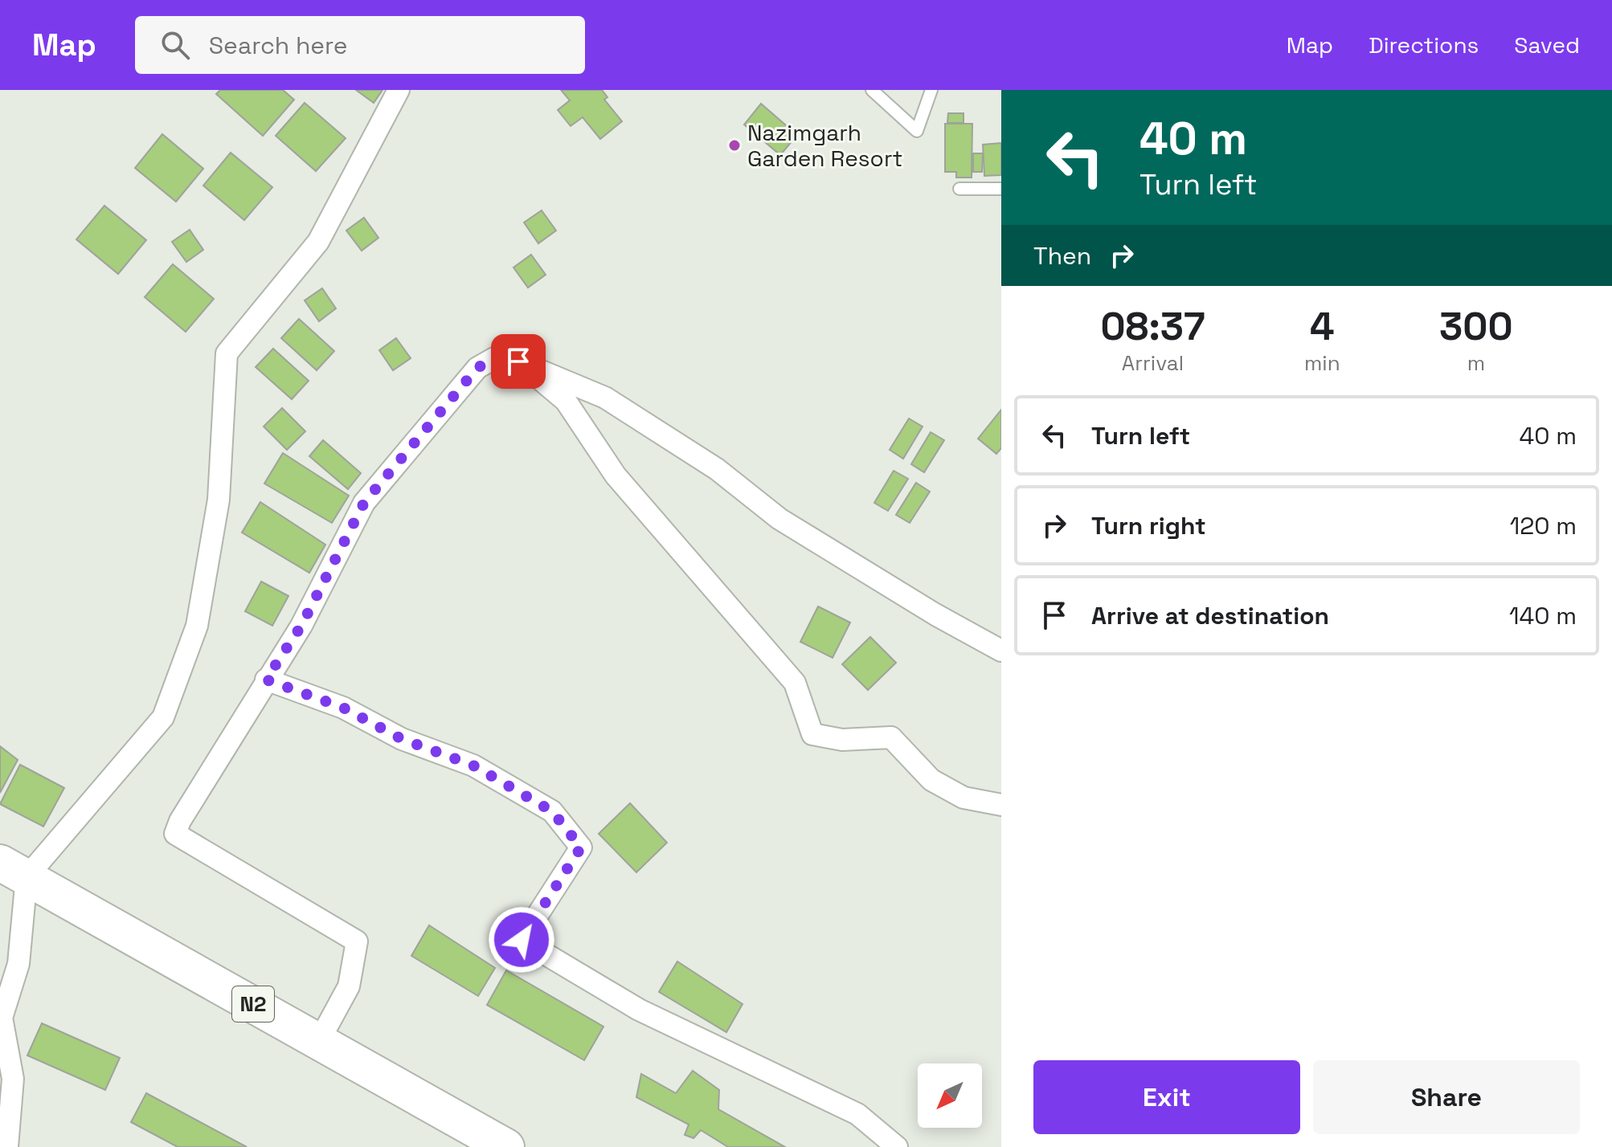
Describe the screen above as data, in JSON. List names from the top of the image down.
{
  "streets": {
    "highway": ["N2"]
  },
  "places": ["Nazimgarh Garden Resort"],
  "north": "bottom left",
  "page": {
    "header": "Map",
    "search": "Search here",
    "nav": ["Map", "Directions", "Saved"],
    "turn": ["40 m", "Turn left"],
    "then": "Then",
    "eta": [
      "08:37",
      "Arrival",
      "4",
      "min",
      "300",
      "m"
    ],
    "list": [
      {
        "name": "Turn left",
        "value": "40 m"
      },
      {
        "name": "Turn right",
        "value": "120 m"
      },
      {
        "name": "Arrive at destination",
        "value": "140 m"
      }
    ],
    "buttons": ["Exit", "Share"]
  }
}
